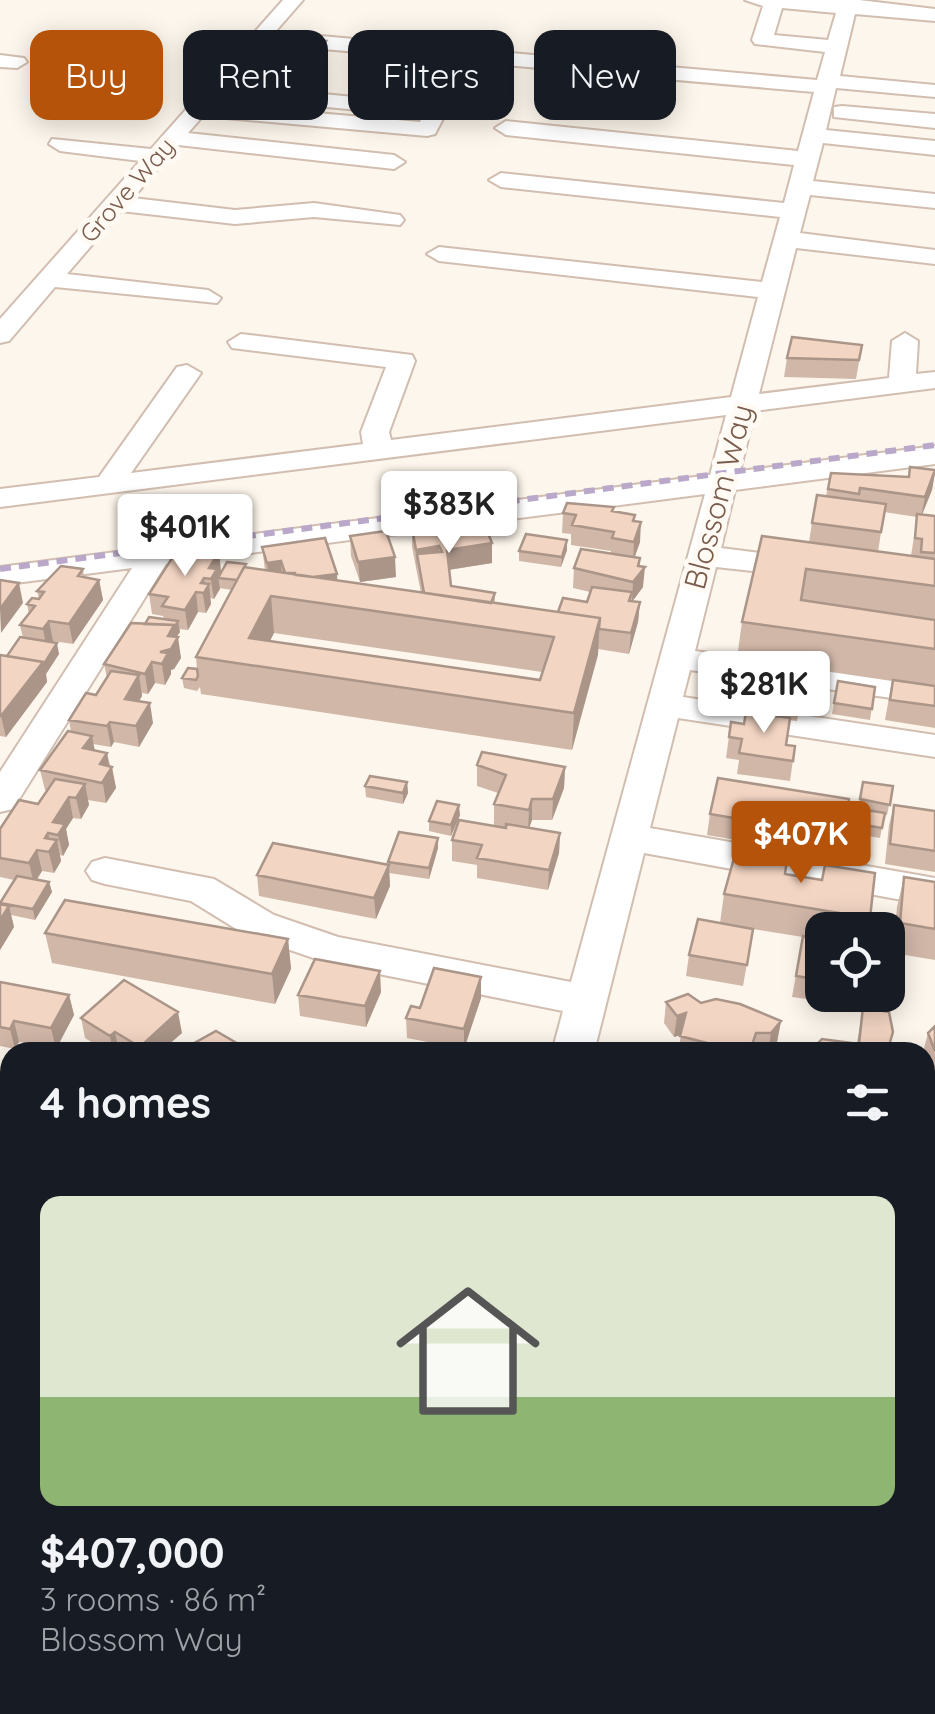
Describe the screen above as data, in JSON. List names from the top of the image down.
{
  "streets": {
    "street": ["Grove Way", "Blossom Way"]
  },
  "page": {
    "chip": [
      "Buy",
      "Rent",
      "Filters",
      "New"
    ],
    "price": [
      "$383K",
      "$401K",
      "$281K",
      "$407K"
    ],
    "heading": "4 homes",
    "list": [
      {
        "name": "$407,000",
        "note": "3 rooms · 86 m² · Blossom Way"
      }
    ]
  }
}
